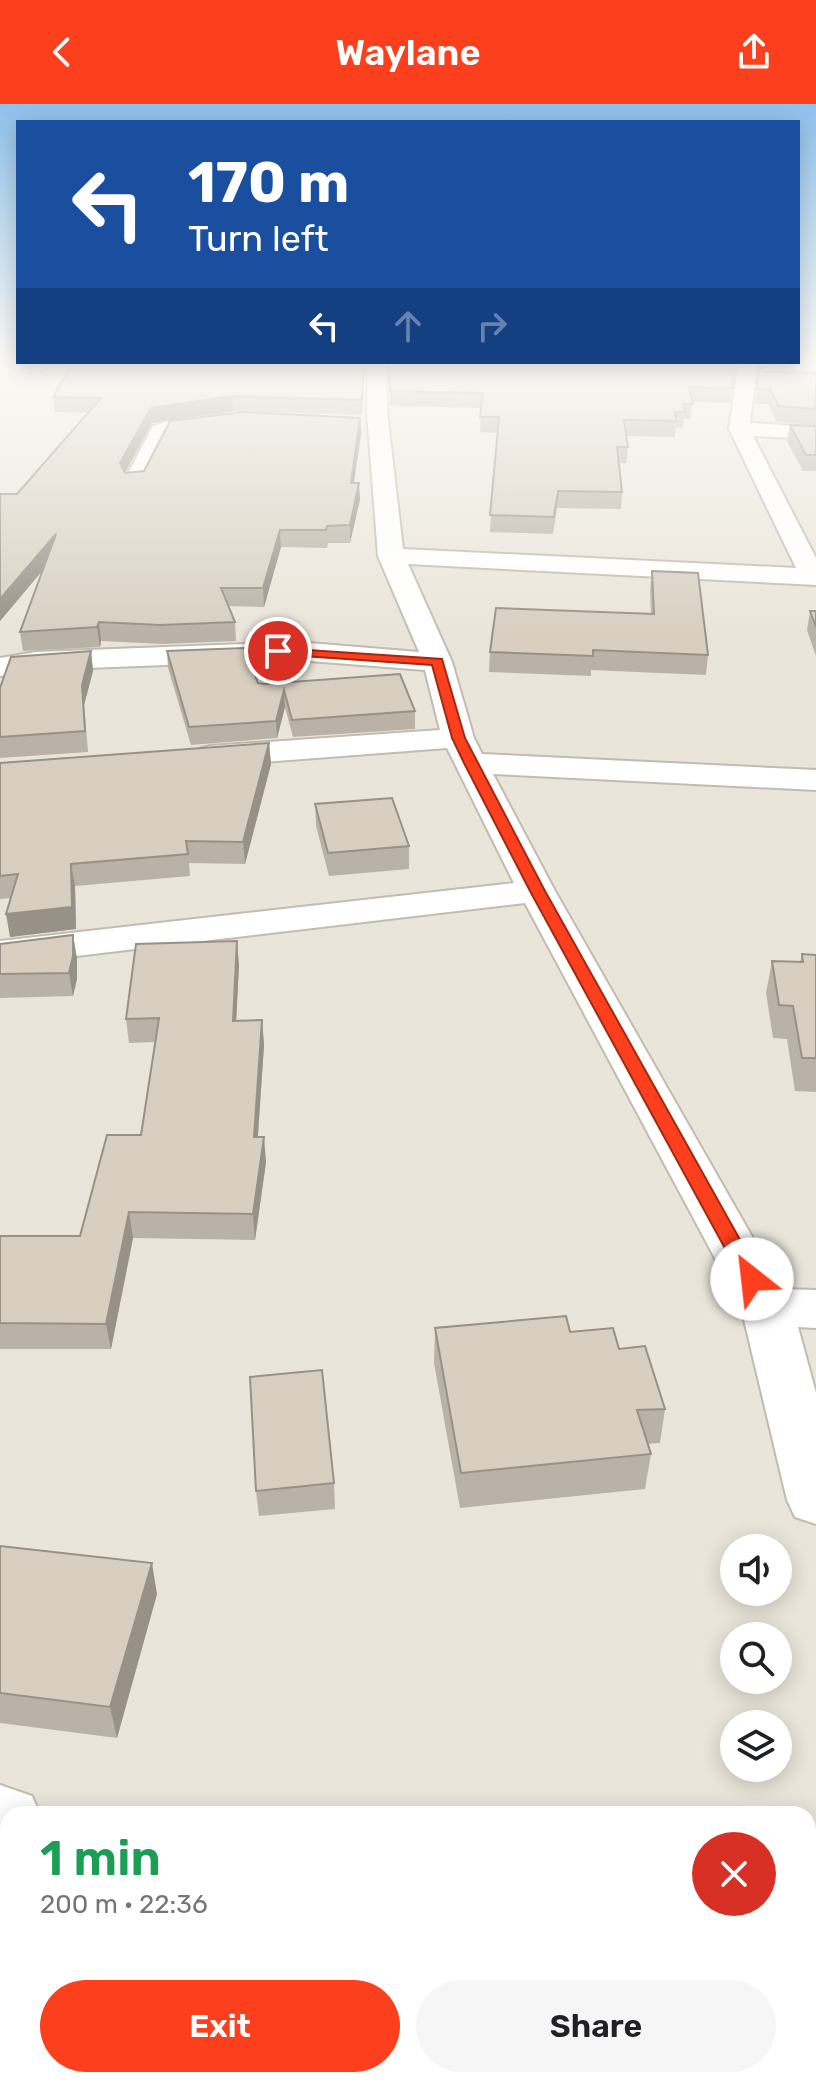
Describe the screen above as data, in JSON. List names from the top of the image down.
{
  "page": {
    "header": "Waylane",
    "turn": ["170 m", "Turn left"],
    "heading": ["1 min", "200 m · 22:36"],
    "buttons": ["Exit", "Share"]
  }
}
